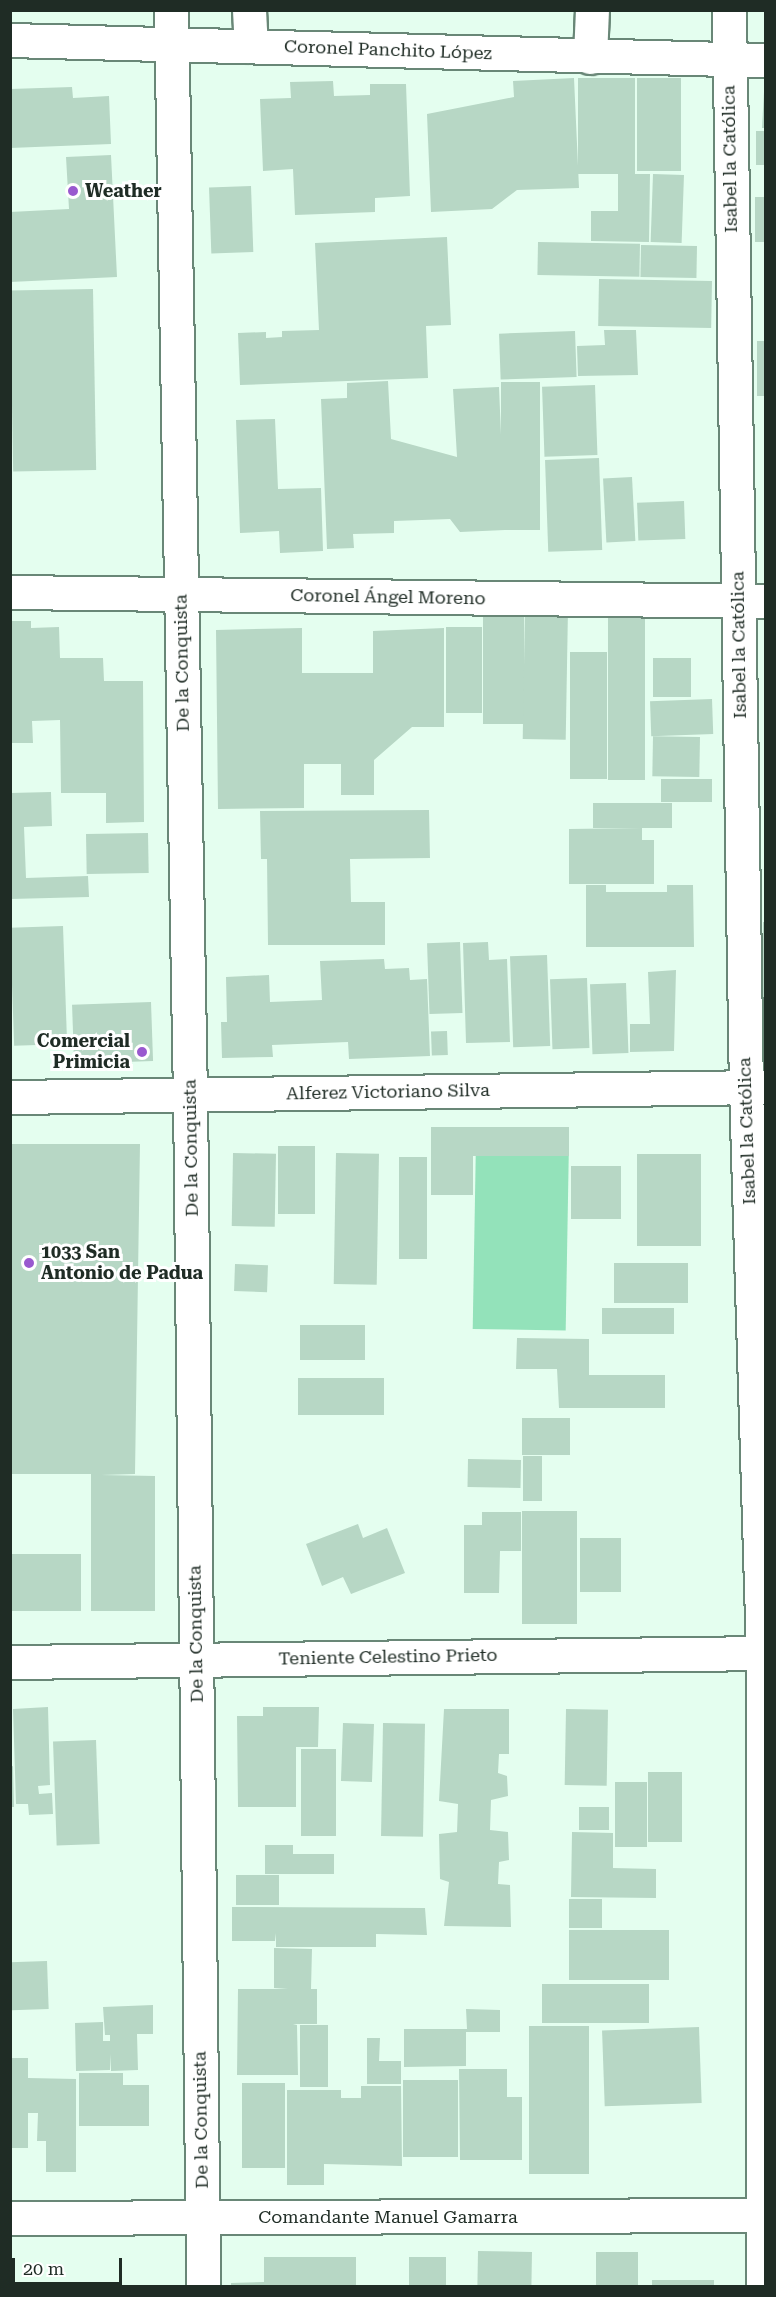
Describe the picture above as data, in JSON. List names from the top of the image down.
{
  "streets": {
    "street": [
      "Coronel Panchito López",
      "Isabel la Católica",
      "Coronel Ángel Moreno",
      "De la Conquista",
      "Alferez Victoriano Silva",
      "Teniente Celestino Prieto",
      "Comandante Manuel Gamarra"
    ]
  },
  "crossings": [
    ["Coronel Panchito López", "Isabel la Católica"],
    ["Coronel Panchito López", "De la Conquista"],
    ["Isabel la Católica", "Coronel Ángel Moreno"],
    ["Isabel la Católica", "Alferez Victoriano Silva"],
    ["Isabel la Católica", "Teniente Celestino Prieto"],
    ["Isabel la Católica", "Comandante Manuel Gamarra"],
    ["Coronel Ángel Moreno", "De la Conquista"],
    ["De la Conquista", "Alferez Victoriano Silva"],
    ["De la Conquista", "Teniente Celestino Prieto"],
    ["De la Conquista", "Comandante Manuel Gamarra"]
  ],
  "places": ["Weather", "Comercial Primicia", "1033 San Antonio de Padua"],
  "scale_bar": "20 m"
}
